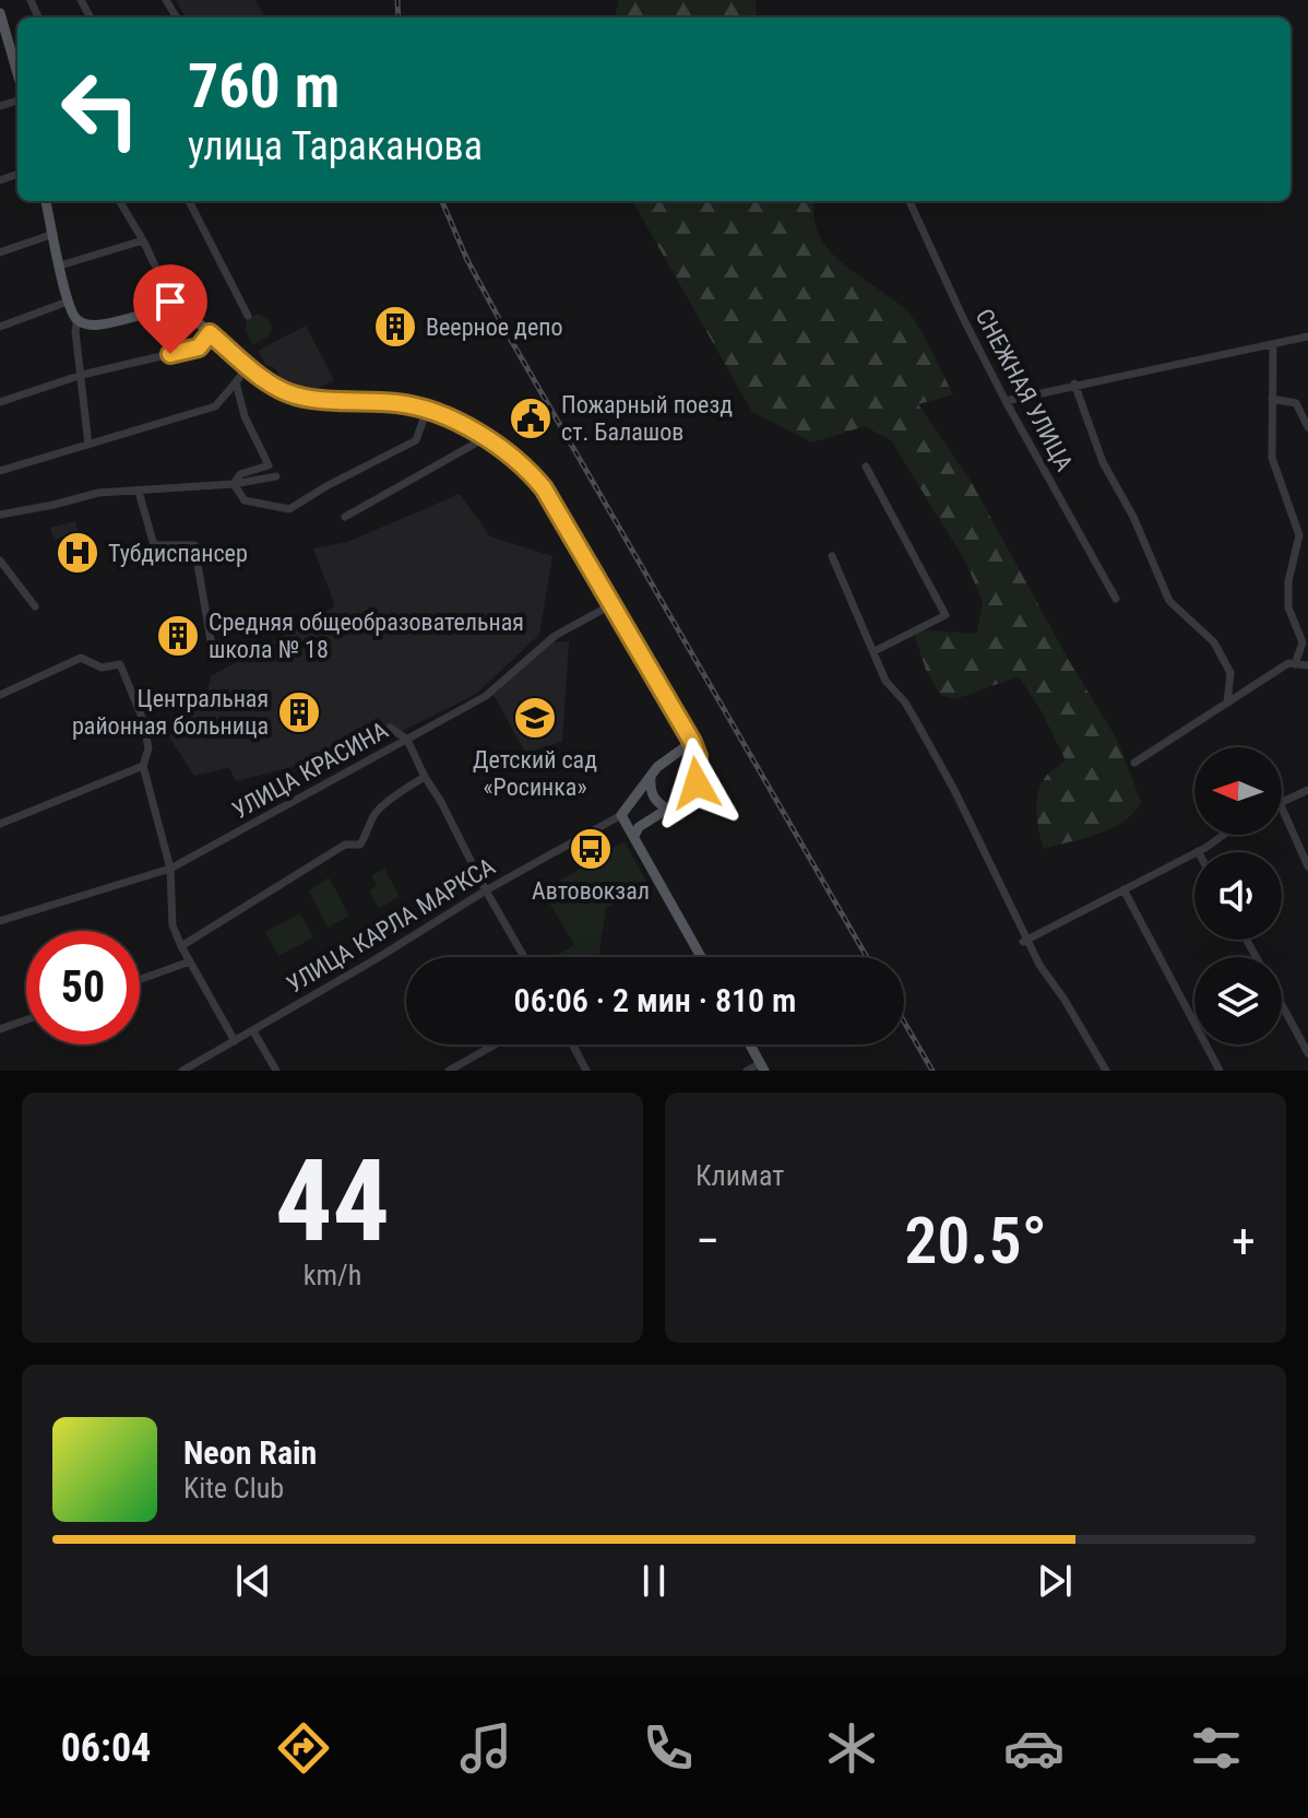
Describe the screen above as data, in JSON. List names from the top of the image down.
{
  "streets": {
    "street": ["СНЕЖНАЯ УЛИЦА", "УЛИЦА КРАСИНА", "УЛИЦА КАРЛА МАРКСА"]
  },
  "places": {
    "building": ["Веерное депо", "Средняя общеобразовательная школа № 18", "Центральная районная больница"],
    "public building": ["Пожарный поезд ст. Балашов"],
    "hospital": ["Тубдиспансер"],
    "school or university": ["Детский сад «Росинка»"],
    "bus stop": ["Автовокзал"]
  },
  "north": "left",
  "page": {
    "turn": ["760 m", "улица Тараканова"],
    "limit": "50",
    "trip": "06:06 · 2 мин · 810 m",
    "tile": [
      ["44", "km/h"],
      "Климат"
    ],
    "heat": ["−", "20.5°", "+"],
    "song": ["Neon Rain", "Kite Club"],
    "tabs": "06:04"
  }
}
